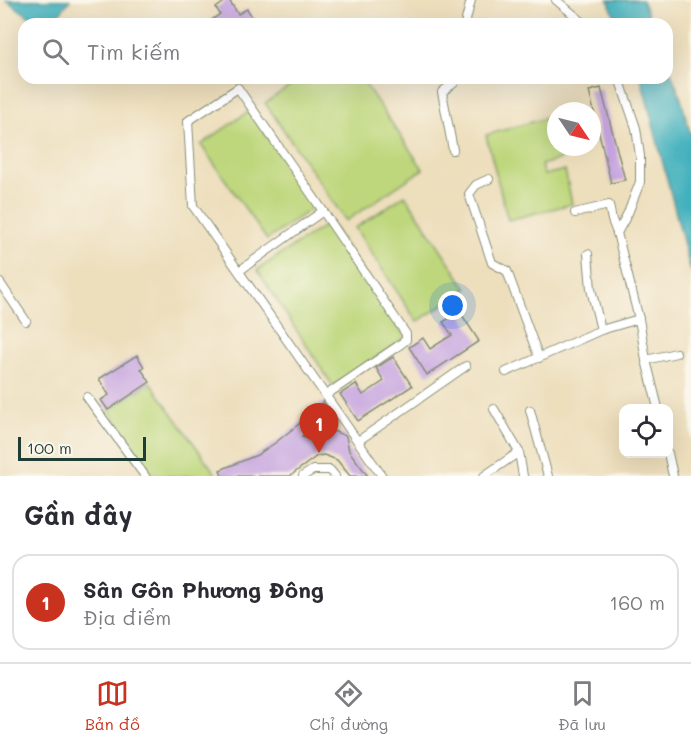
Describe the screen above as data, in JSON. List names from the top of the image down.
{
  "scale_bar": "100 m",
  "north": "bottom right",
  "page": {
    "search": "Tìm kiếm",
    "pins": "1",
    "scale": "100 m",
    "heading": "Gần đây",
    "list": [
      {
        "mark": "1",
        "name": "Sân Gôn Phương Đông",
        "note": "Địa điểm",
        "value": "160 m"
      }
    ],
    "nav": ["Bản đồ", "Chỉ đường", "Đã lưu"]
  }
}
